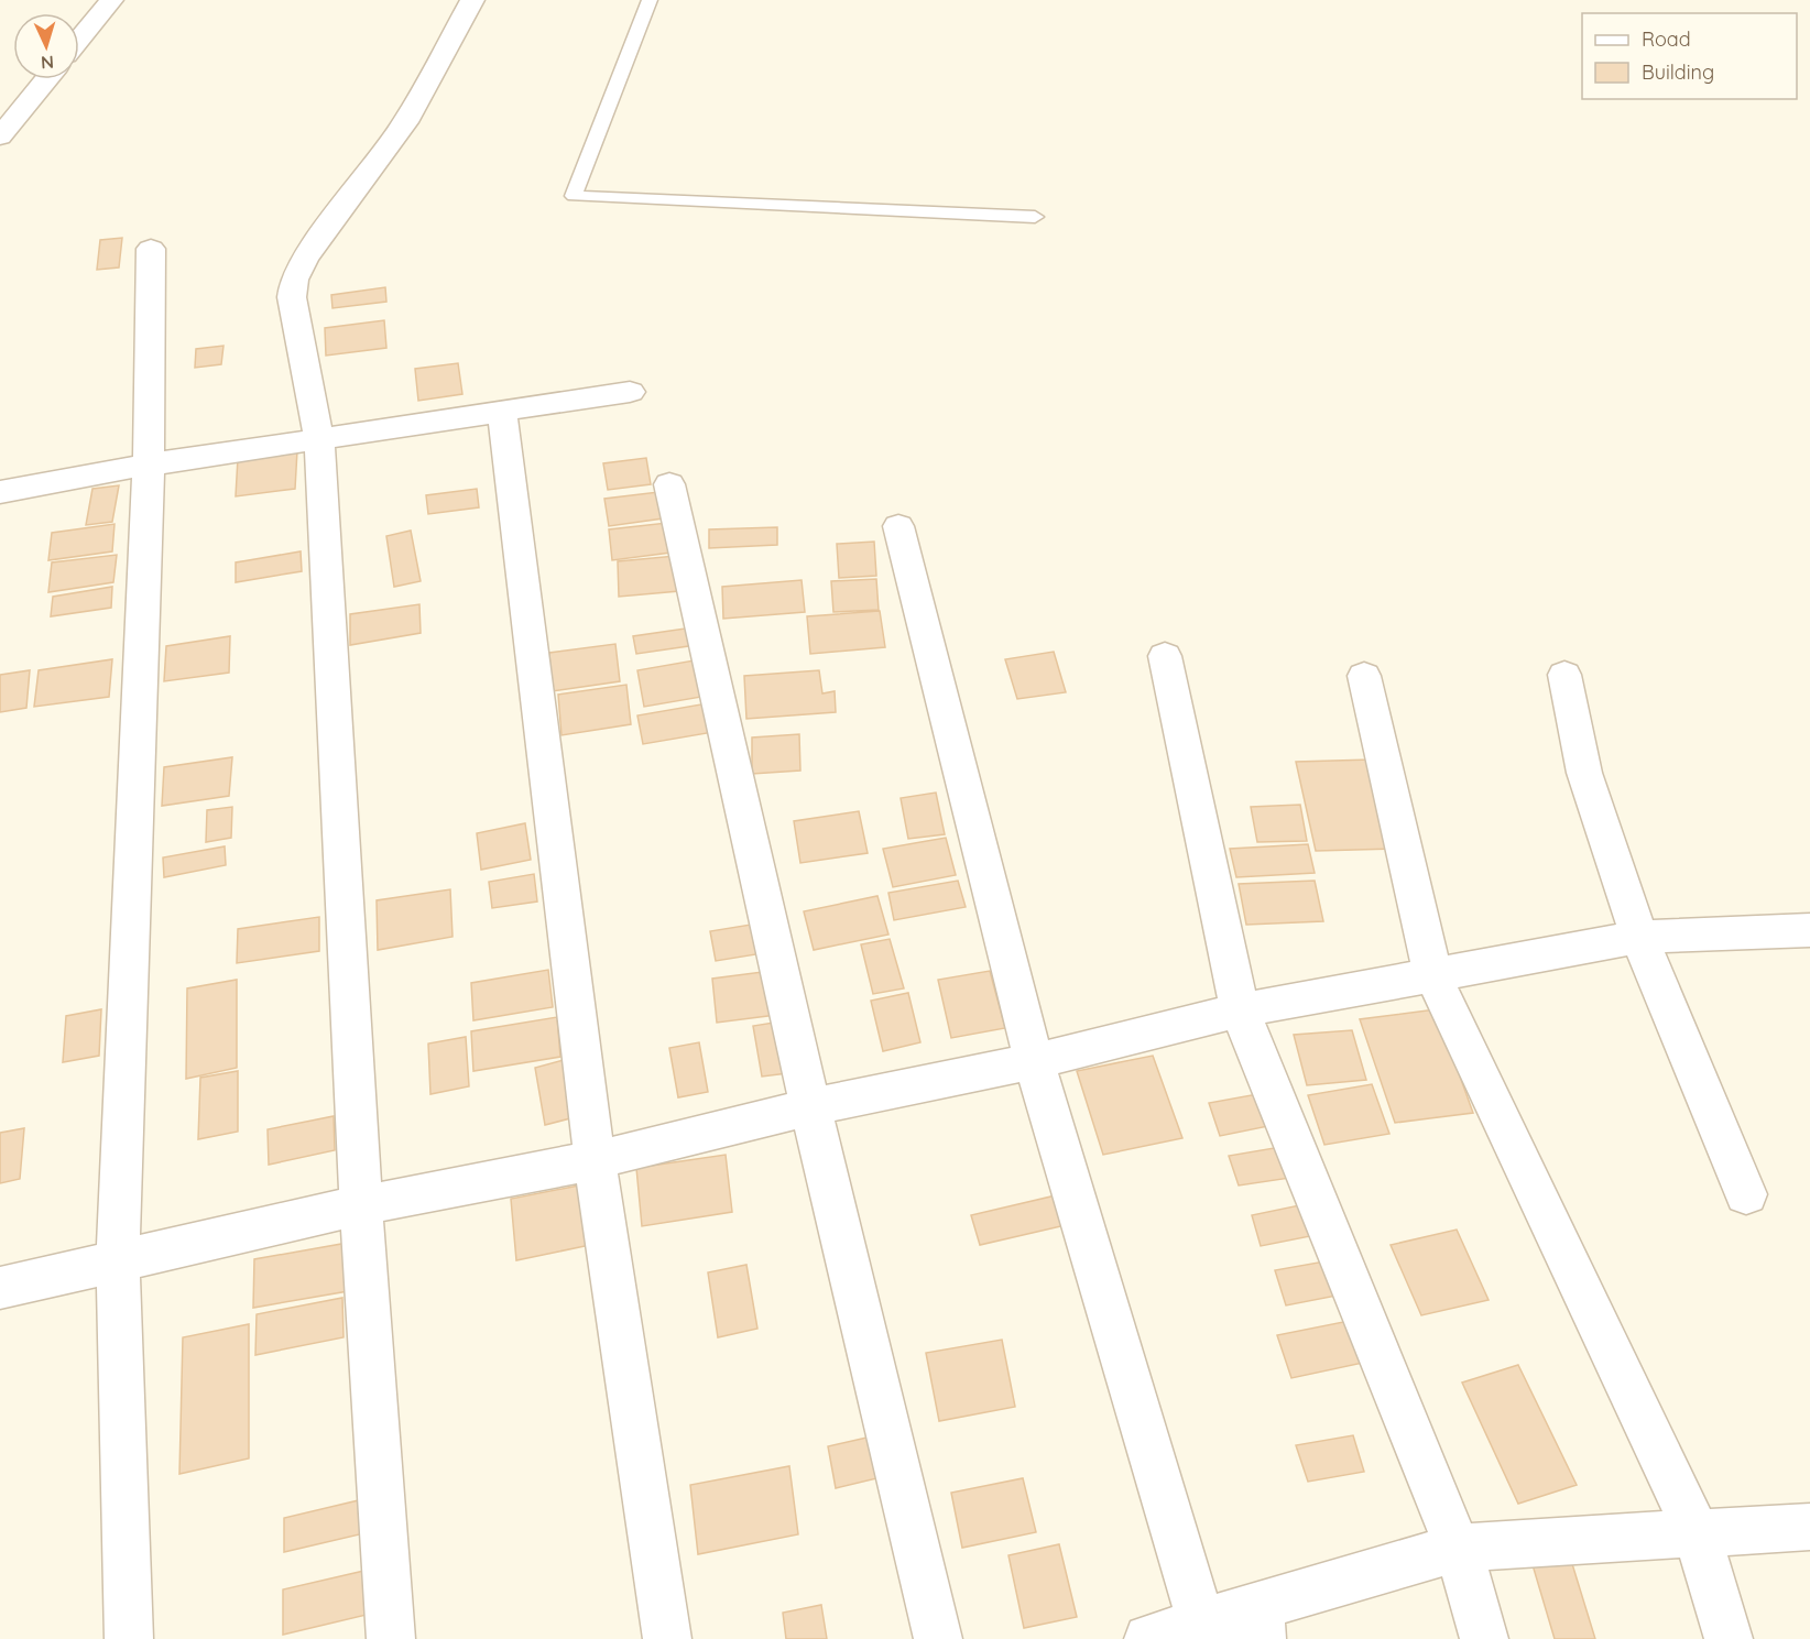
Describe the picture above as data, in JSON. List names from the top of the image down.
{
  "legend": ["Road", "Building"],
  "north": "bottom"
}
